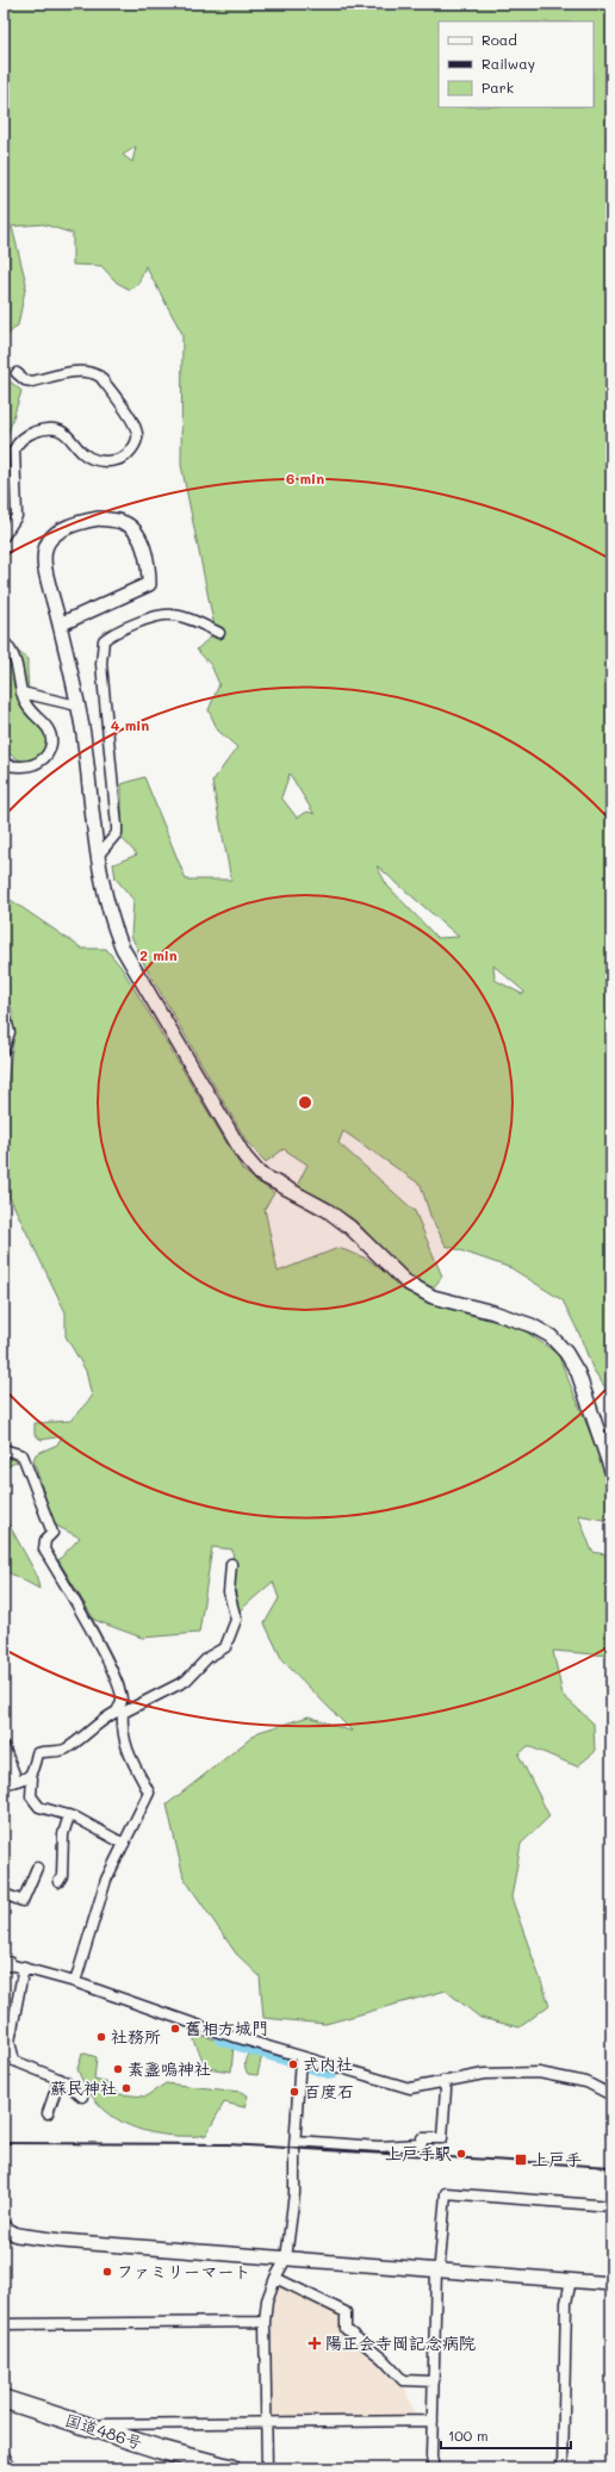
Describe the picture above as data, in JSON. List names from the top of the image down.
{
  "streets": {
    "highway": ["国道486号"]
  },
  "places": {
    "other": [
      "舊相方城門",
      "社務所",
      "式内社",
      "素盞嗚神社",
      "蘇民神社",
      "百度石",
      "上戸手駅",
      "ファミリーマート"
    ],
    "transit": ["上戸手"],
    "health": ["陽正会寺岡記念病院"]
  },
  "legend": ["Road", "Railway", "Park"],
  "scale_bar": "100 m",
  "rings": ["6 min", "4 min", "2 min"]
}
